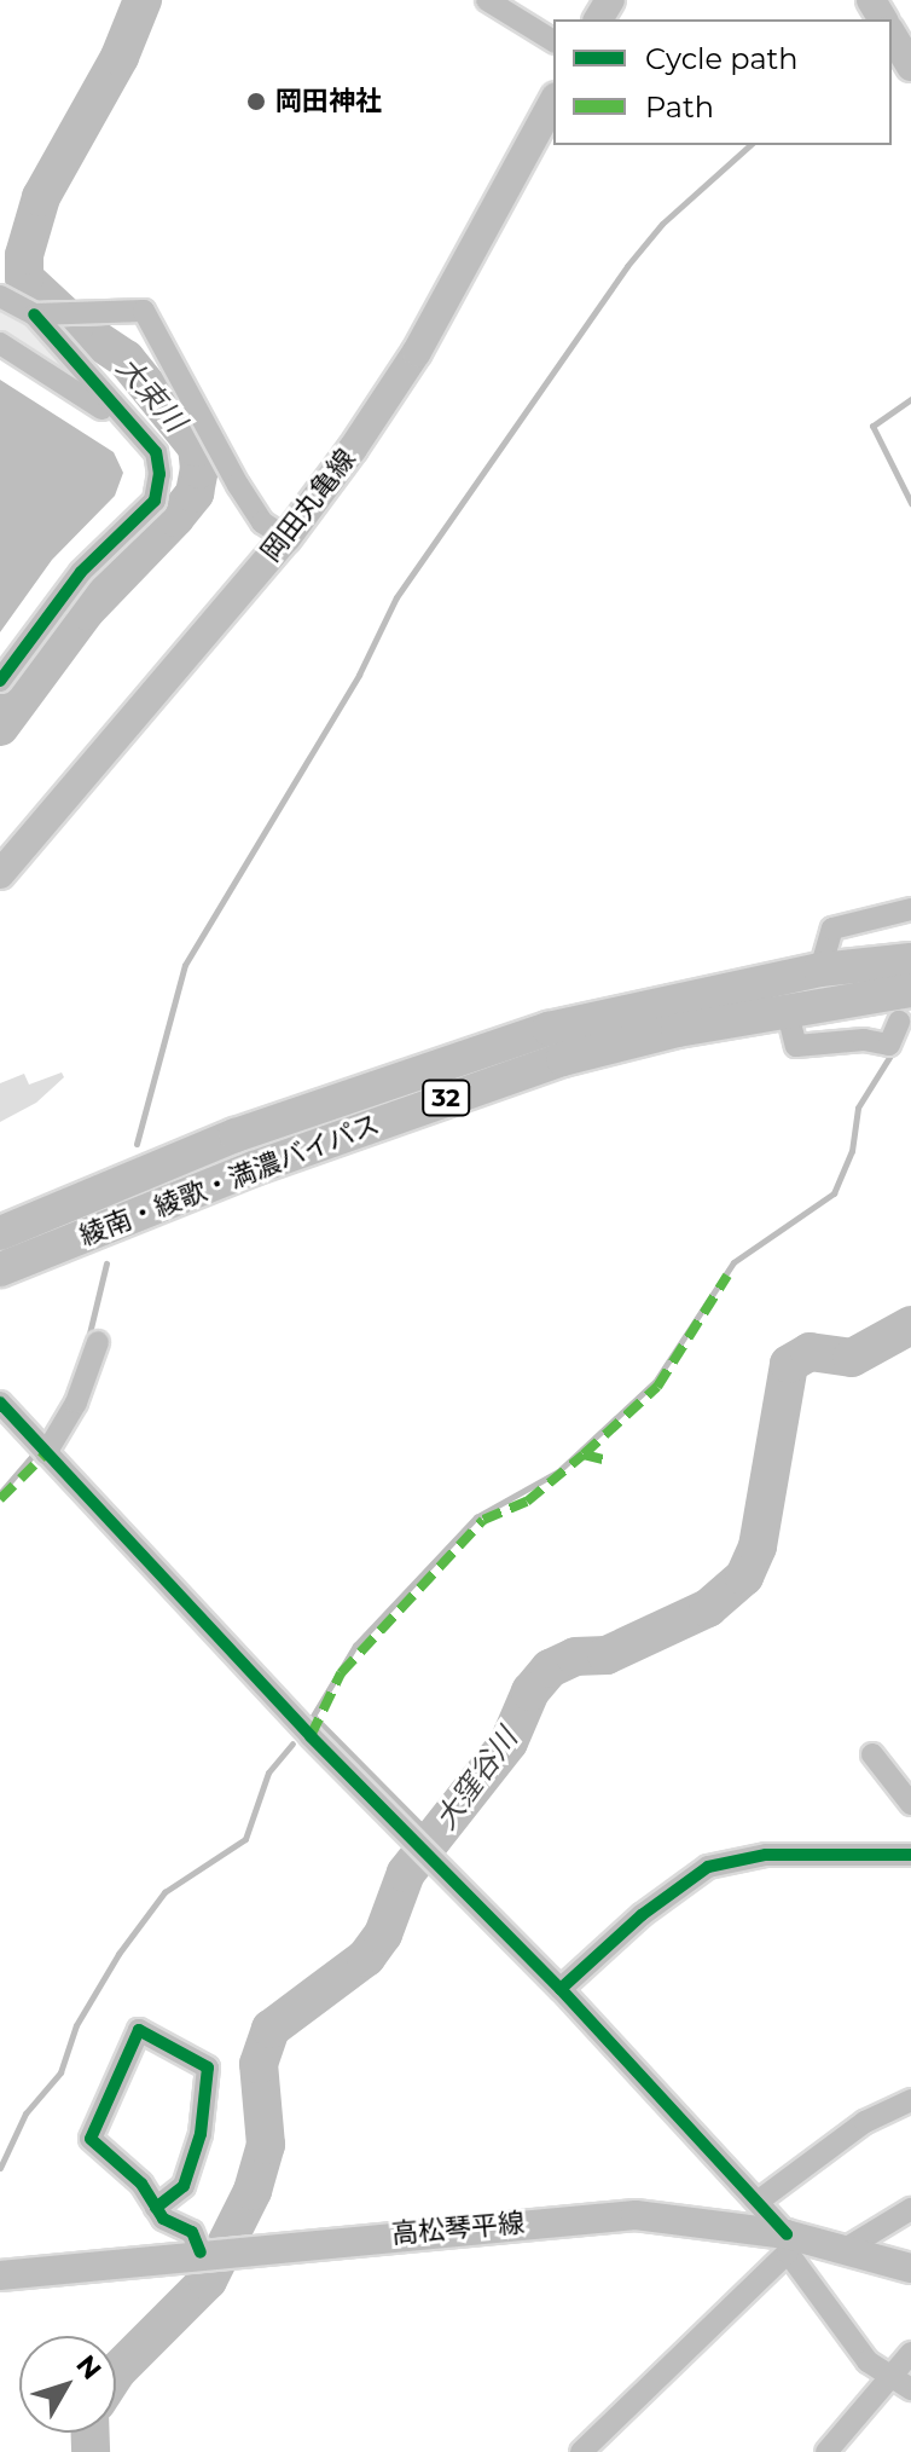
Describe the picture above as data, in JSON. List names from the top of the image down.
{
  "streets": {
    "highway": ["32", "綾南・綾歌・満濃バイパス"],
    "main road": ["岡田丸亀線", "高松琴平線"]
  },
  "water": ["大束川", "大窪谷川"],
  "places": ["岡田神社"],
  "legend": ["Cycle path", "Path"],
  "north": "top right"
}
